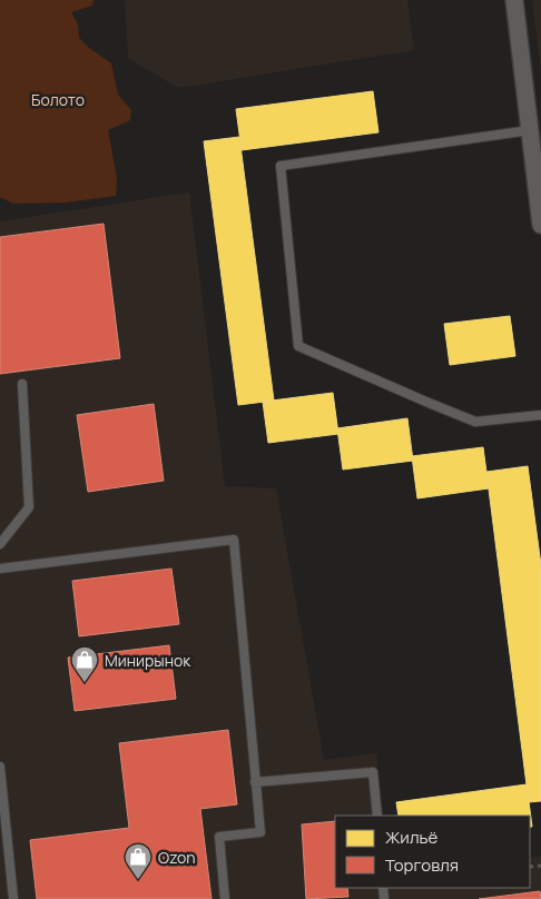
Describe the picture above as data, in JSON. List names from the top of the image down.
{
  "parks": ["Болото"],
  "places": {
    "shop": ["Минирынок", "Ozon"]
  },
  "legend": ["Жильё", "Торговля"]
}
